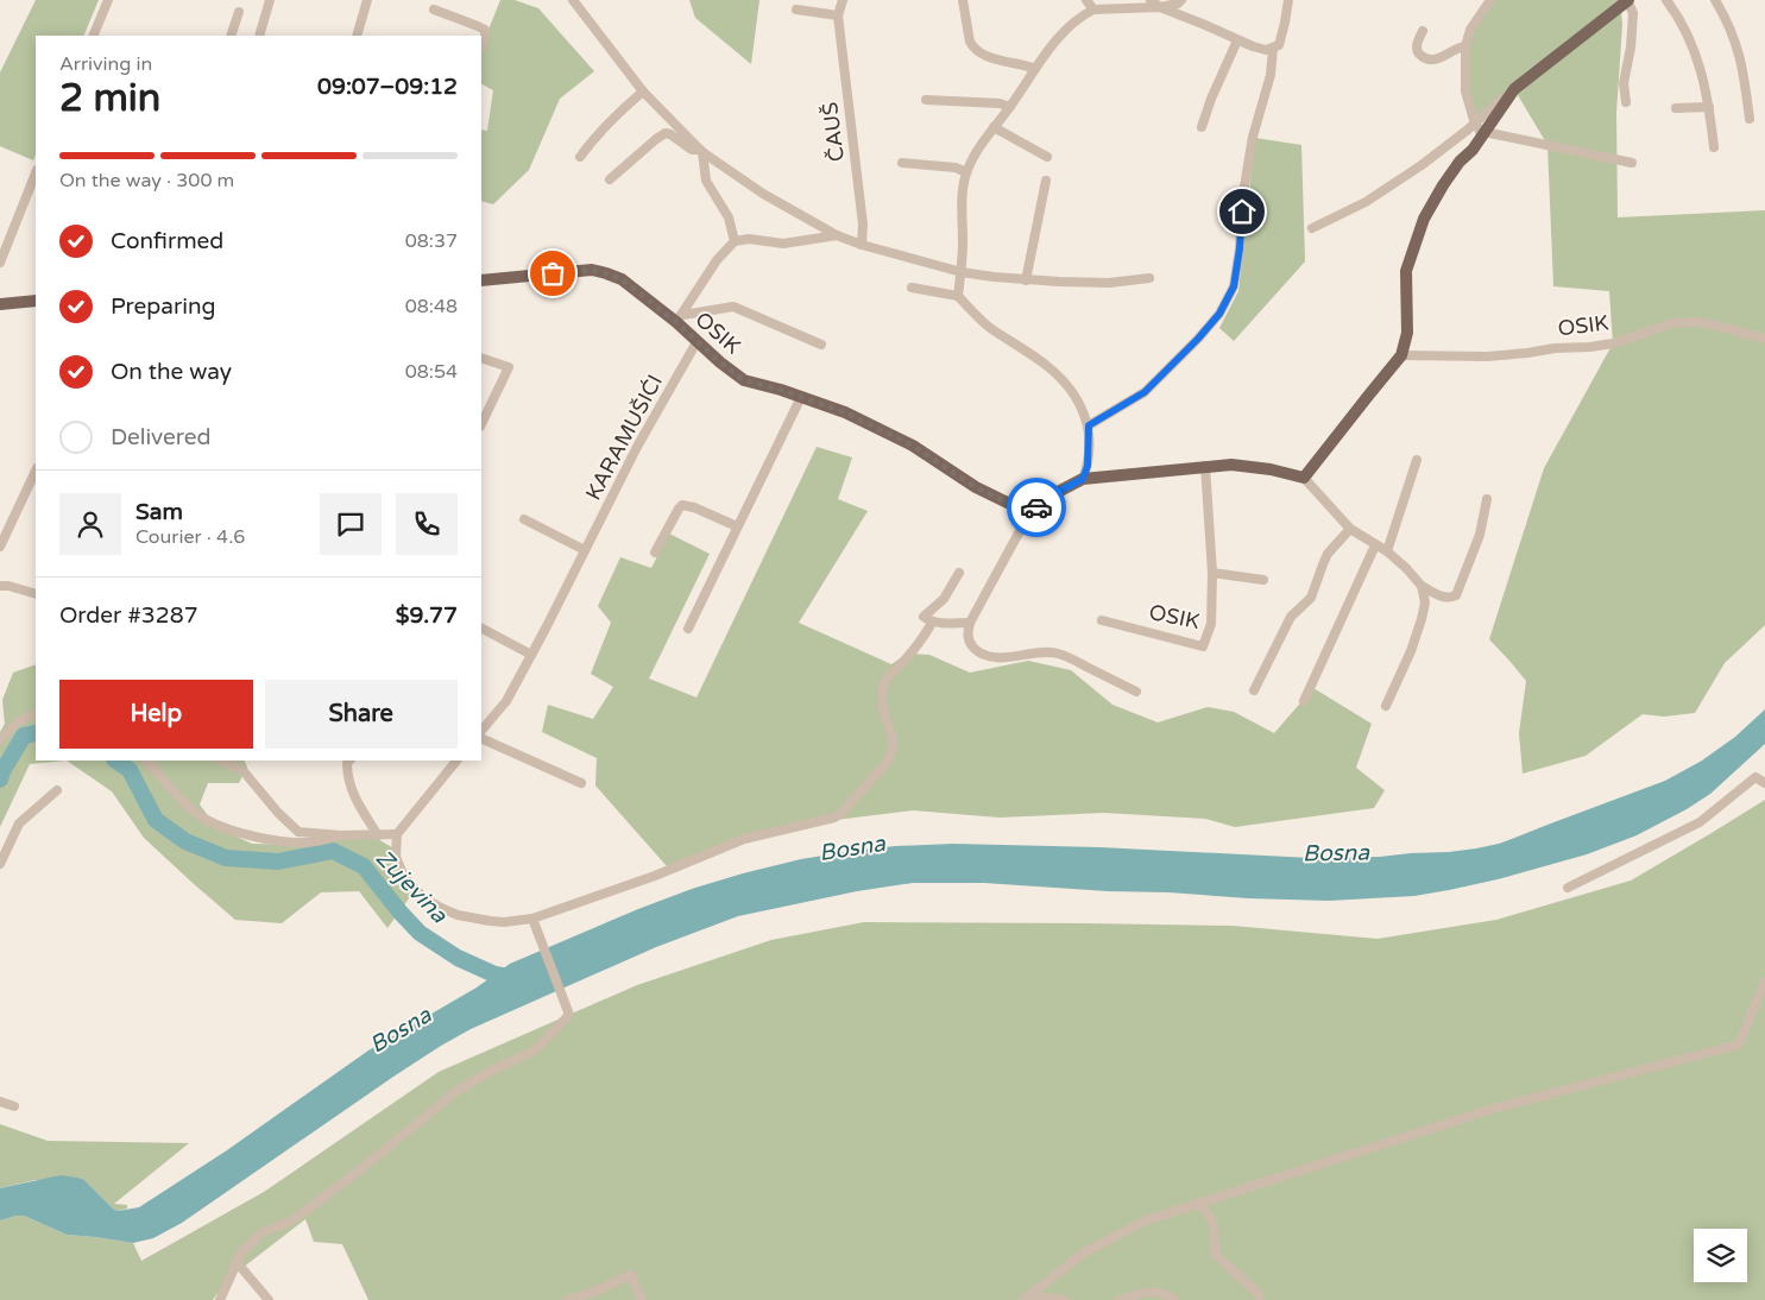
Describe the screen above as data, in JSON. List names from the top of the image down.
{
  "streets": {
    "main road": ["OSIK"],
    "street": ["ČAUŠ", "KARAMUŠIĆI"]
  },
  "crossings": [
    ["OSIK", "KARAMUŠIĆI"]
  ],
  "water": ["Bosna", "Zujevina"],
  "page": {
    "heading": ["2 min", "Arriving in", "09:07–09:12"],
    "panel": [
      "Sam",
      "Courier · 4.6",
      "Order #3287",
      "$9.77"
    ],
    "bar": "On the way · 300 m",
    "list": [
      ["Confirmed", "08:37"],
      ["Preparing", "08:48"],
      ["On the way", "08:54"],
      "Delivered"
    ],
    "buttons": ["Help", "Share"]
  }
}
